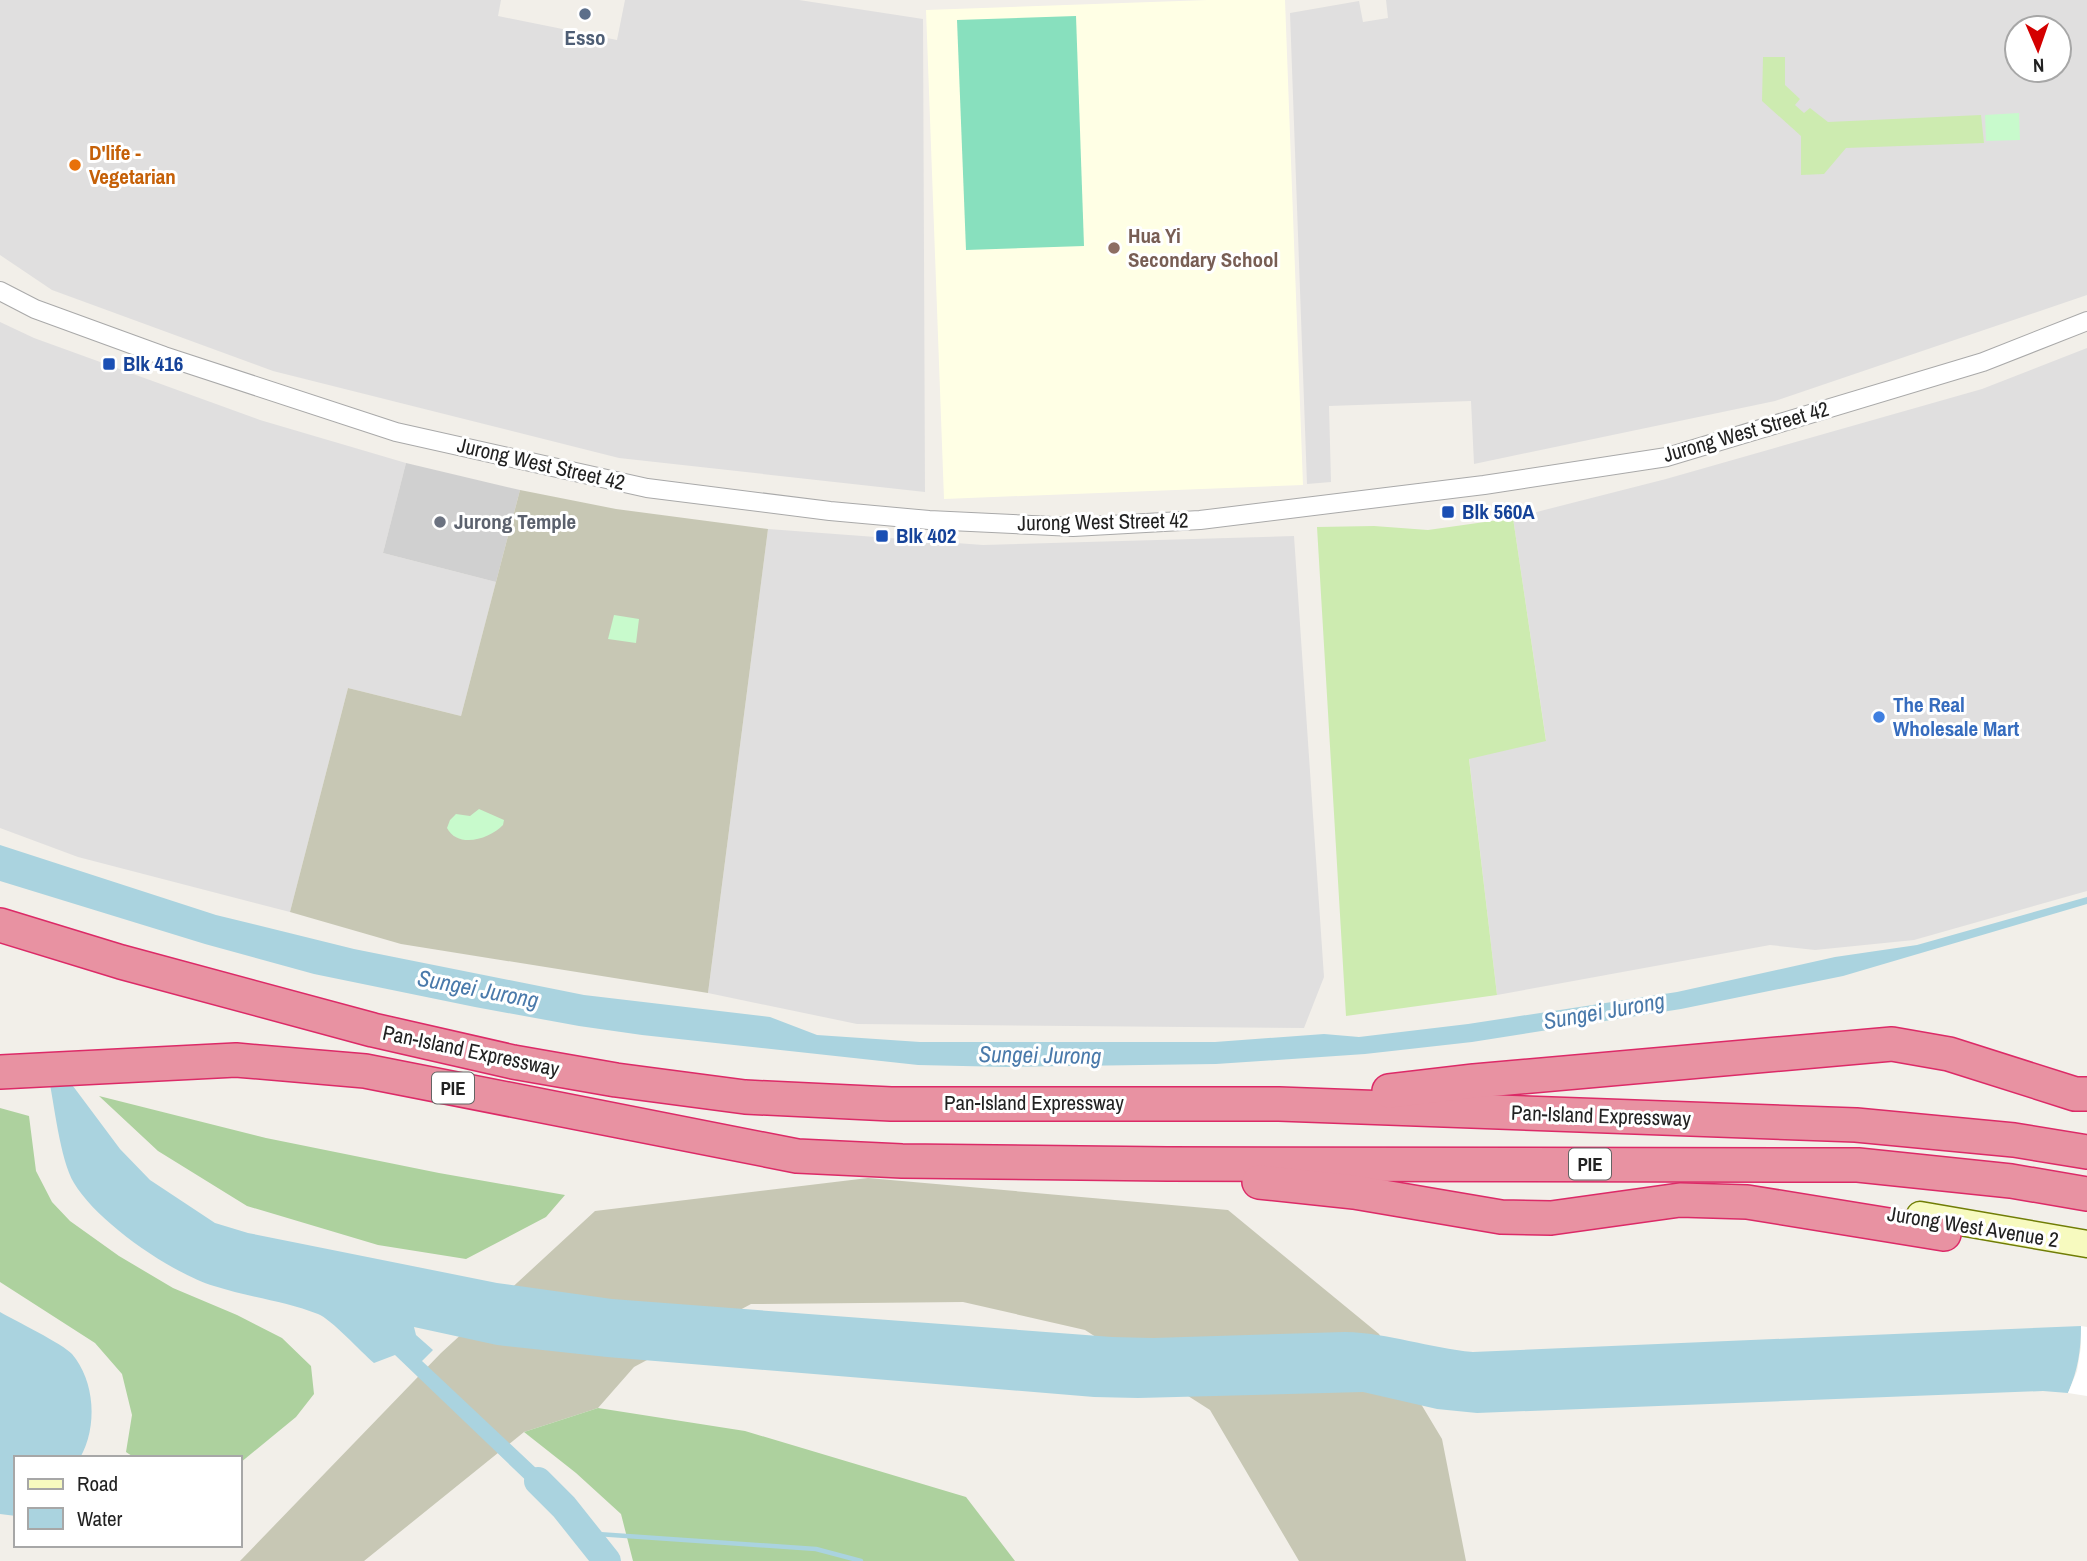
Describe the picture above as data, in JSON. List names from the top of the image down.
{
  "streets": {
    "highway": ["Pan-Island Expressway", "PIE"],
    "main road": ["Jurong West Avenue 2"],
    "street": ["Jurong West Street 42"]
  },
  "water": ["Sungei Jurong"],
  "places": {
    "other": [
      "Esso",
      "D'life - Vegetarian",
      "Hua Yi Secondary School",
      "Jurong Temple",
      "The Real Wholesale Mart"
    ],
    "transit": ["Blk 416", "Blk 560A", "Blk 402"]
  },
  "legend": ["Road", "Water"],
  "north": "bottom"
}
